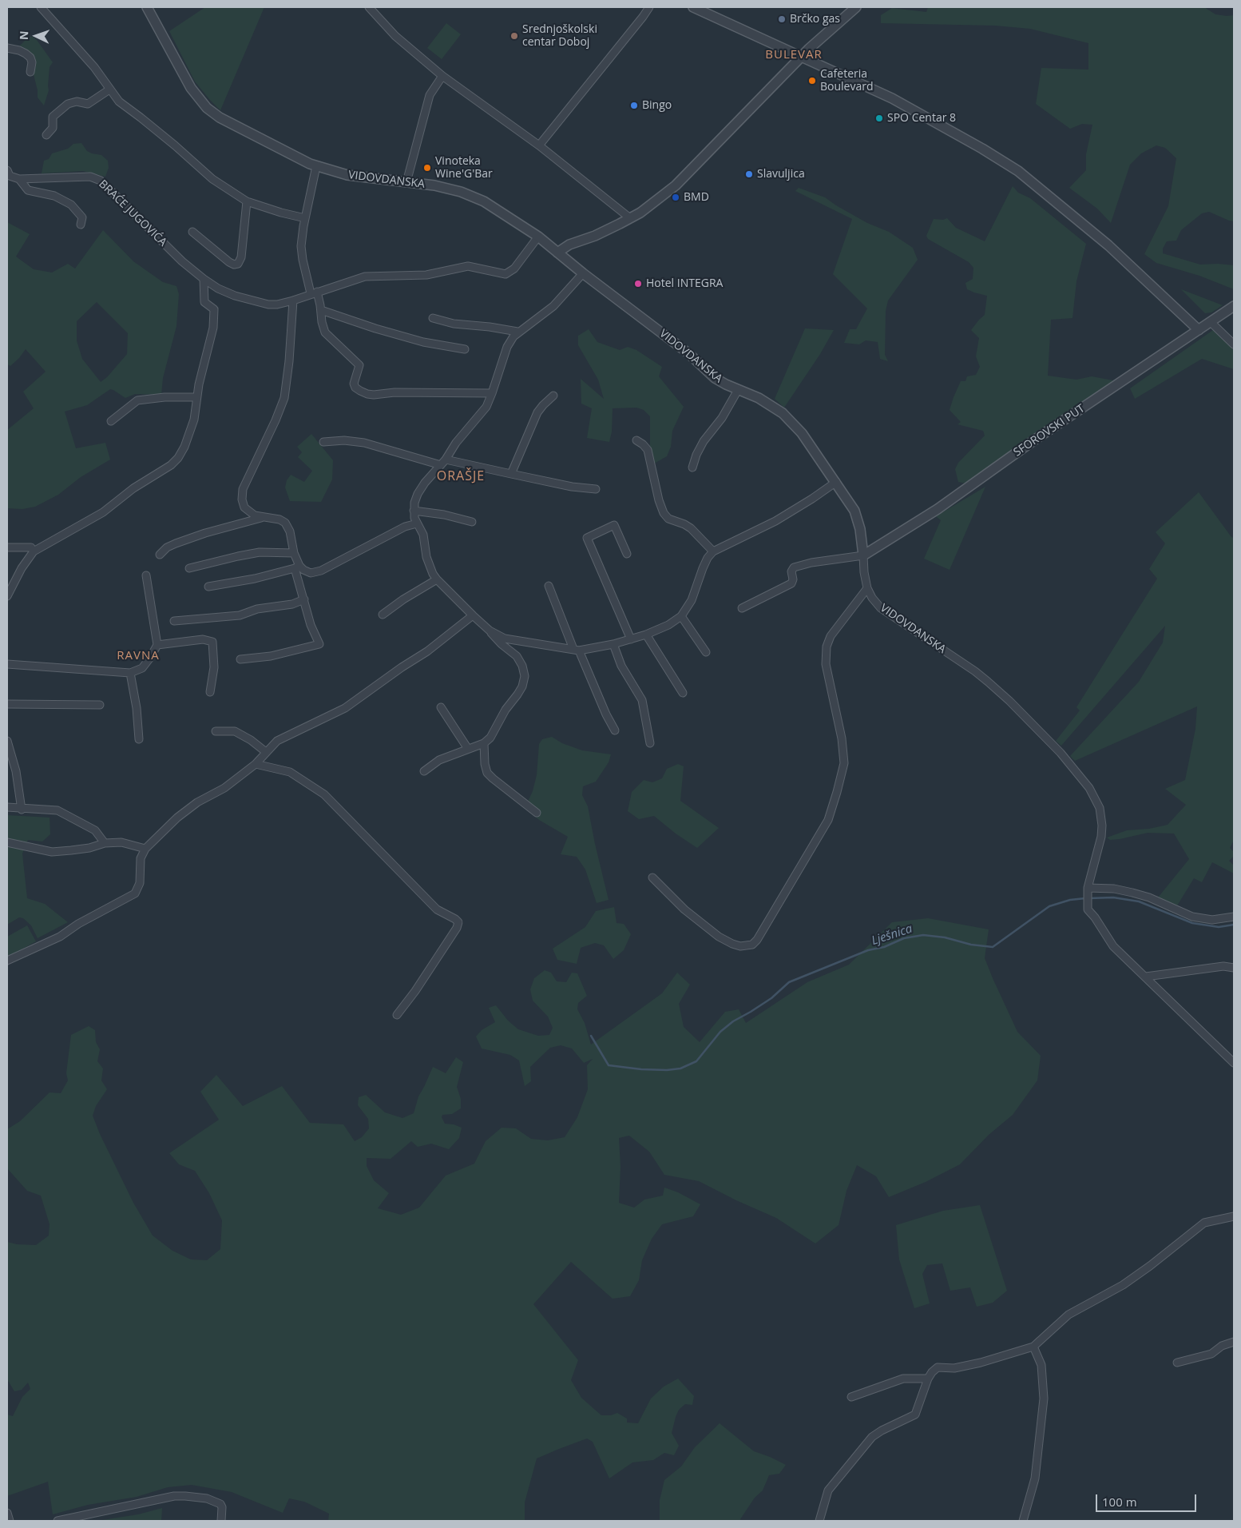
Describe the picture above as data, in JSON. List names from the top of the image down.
{
  "streets": {
    "street": ["VIDOVDANSKA", "BRAĆE JUGOVIĆA", "SFOROVSKI PUT"]
  },
  "crossings": [
    ["VIDOVDANSKA", "BRAĆE JUGOVIĆA"],
    ["VIDOVDANSKA", "SFOROVSKI PUT"]
  ],
  "districts": ["BULEVAR", "ORAŠJE", "RAVNA"],
  "water": ["Lješnica"],
  "places": [
    "Brčko gas",
    "Srednjoškolski centar Doboj",
    "Cafeteria Boulevard",
    "Bingo",
    "SPO Centar 8",
    "Vinoteka Wine'G'Bar",
    "Slavuljica",
    "BMD",
    "Hotel INTEGRA"
  ],
  "scale_bar": "100 m",
  "north": "left"
}
